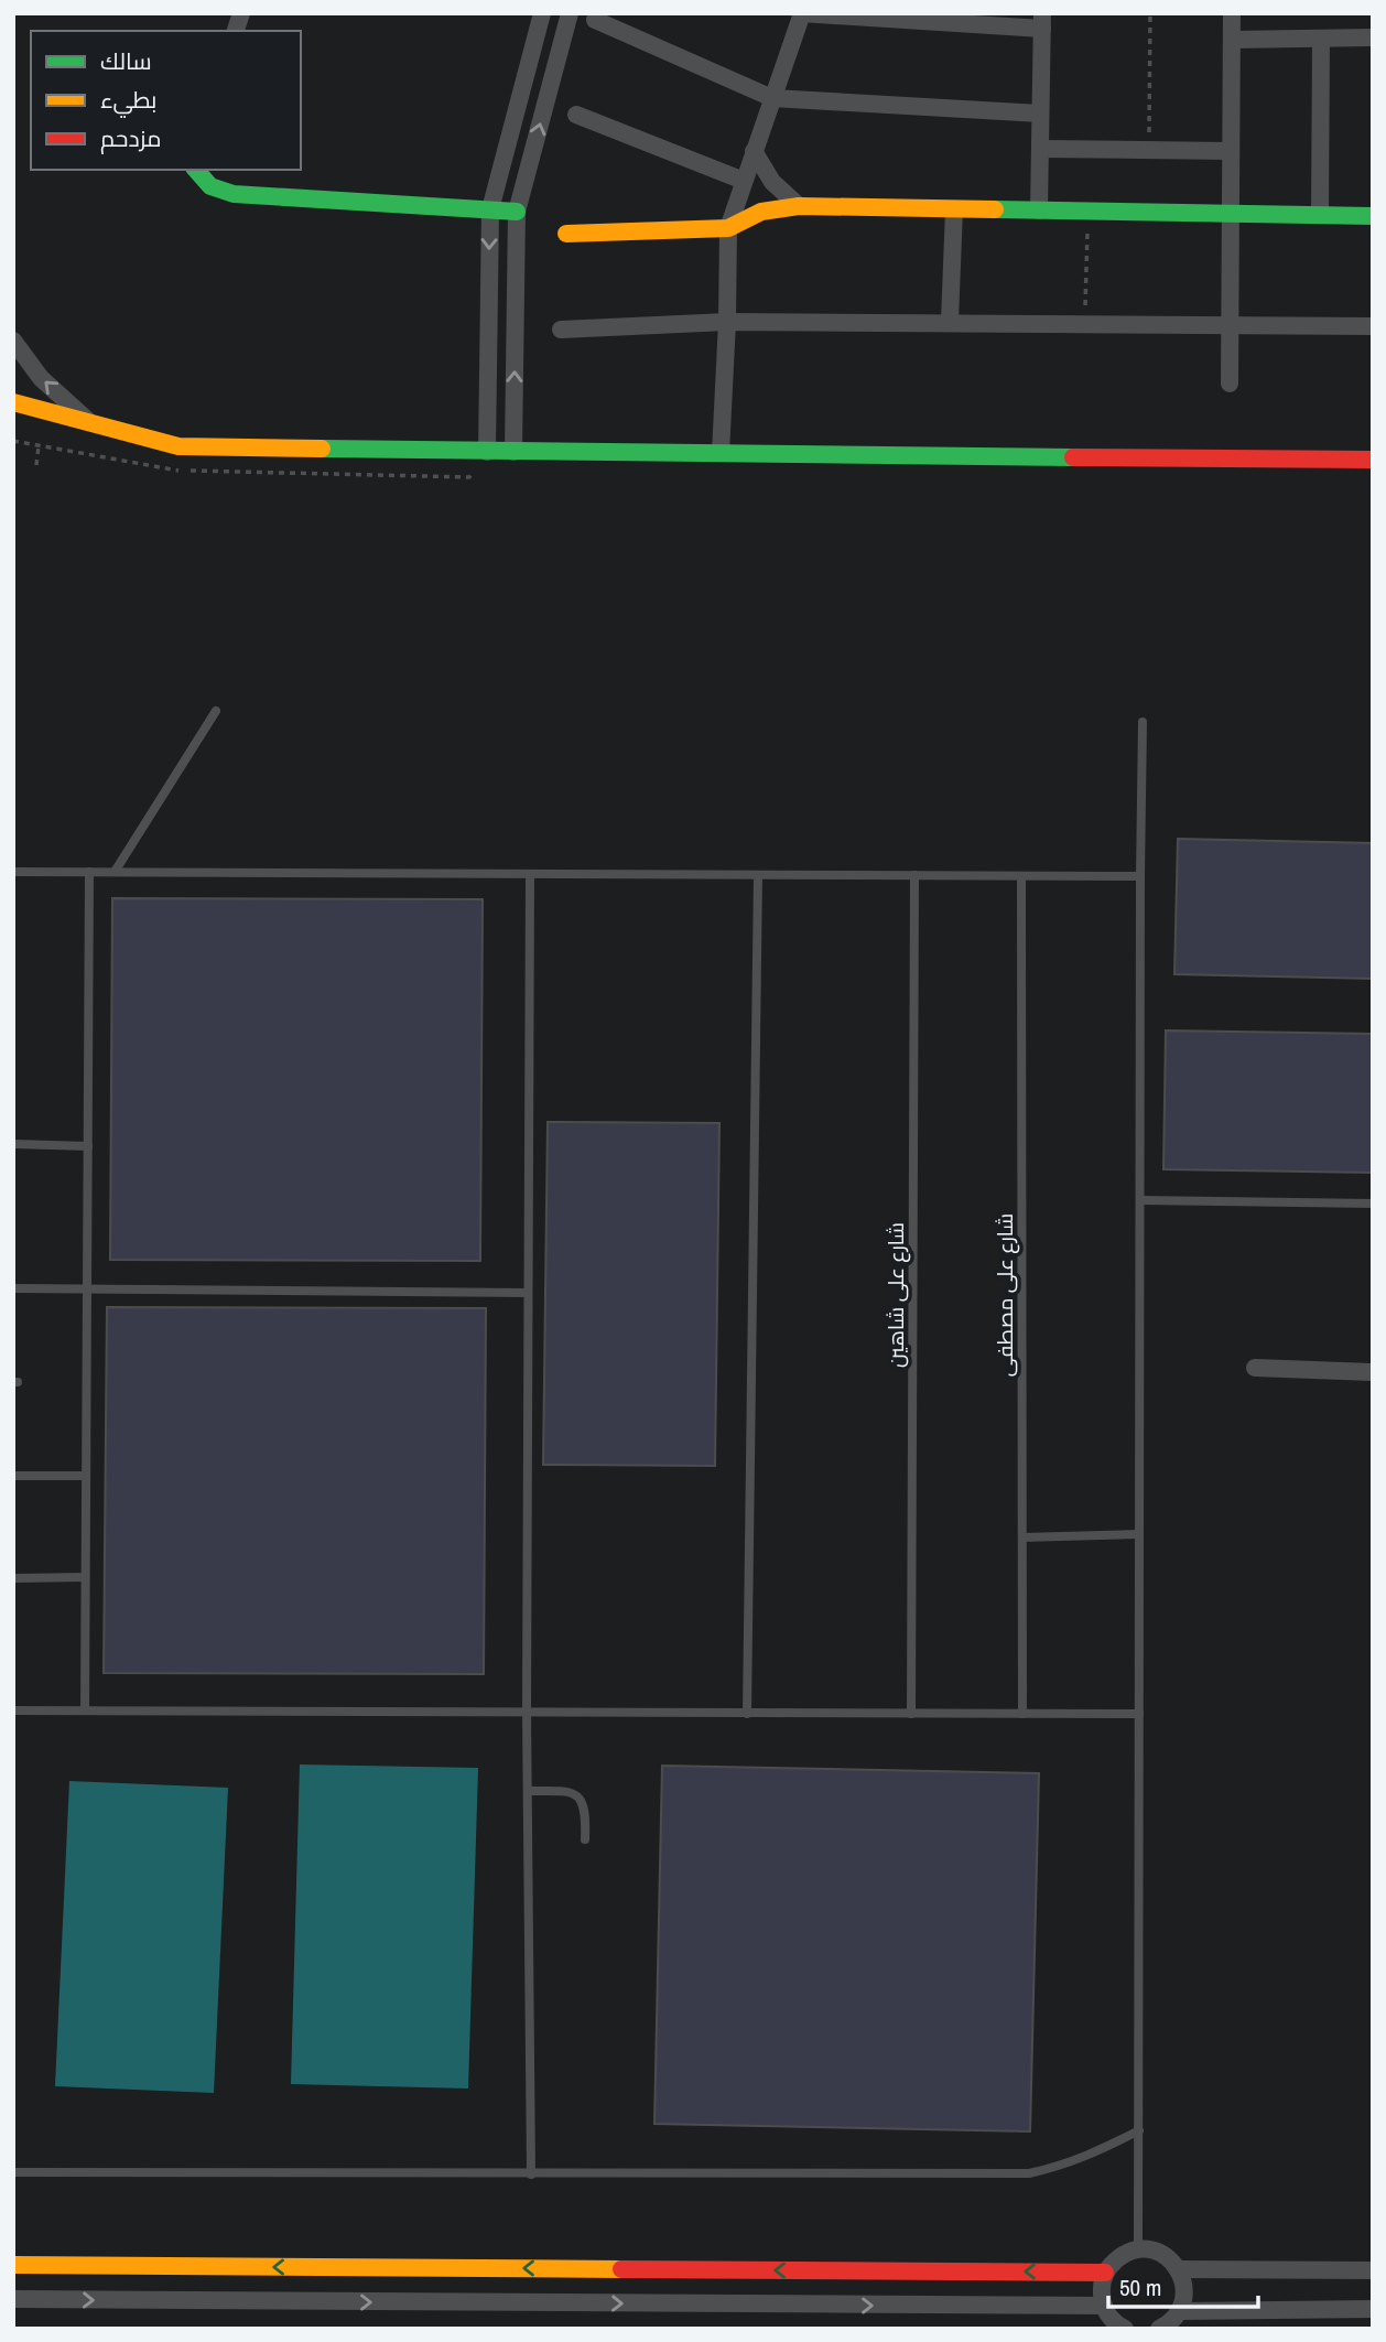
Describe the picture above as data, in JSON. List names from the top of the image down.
{
  "streets": {
    "lane": ["شارع على شاهين", "شارع على مصطفى"]
  },
  "legend": ["سالك", "بطيء", "مزدحم"],
  "scale_bar": "50 m"
}
